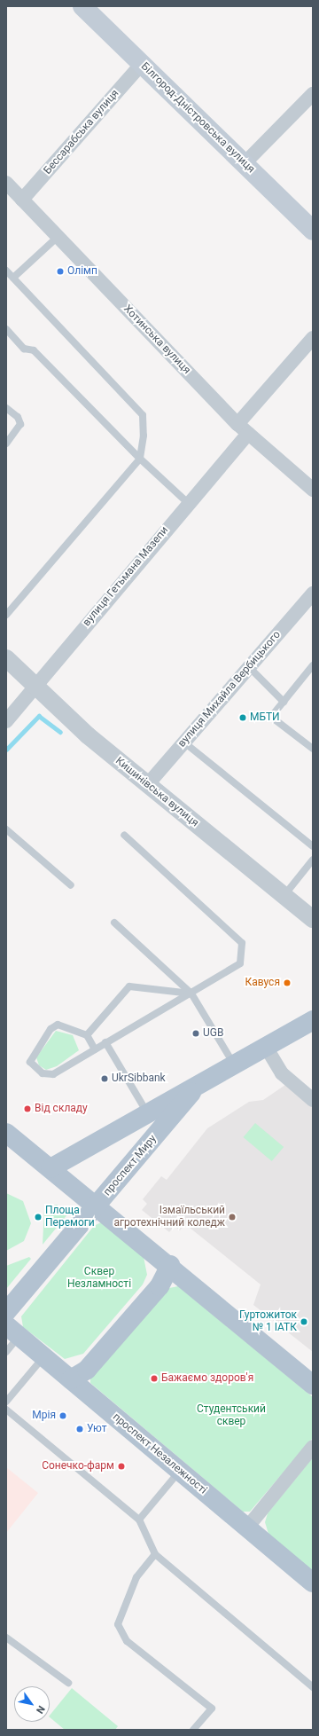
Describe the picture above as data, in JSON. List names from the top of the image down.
{
  "streets": {
    "main road": ["Білгород-Дністровська вулиця", "проспект Миру", "проспект Незалежності"],
    "street": [
      "Бессарабська вулиця",
      "Хотинська вулиця",
      "вулиця Гетьмана Мазепи",
      "вулиця Михайла Вербицького",
      "Кишинівська вулиця"
    ]
  },
  "crossings": [
    ["Білгород-Дністровська вулиця", "Бессарабська вулиця"],
    ["Бессарабська вулиця", "Хотинська вулиця"],
    ["Хотинська вулиця", "вулиця Гетьмана Мазепи"],
    ["вулиця Гетьмана Мазепи", "Кишинівська вулиця"],
    ["вулиця Михайла Вербицького", "Кишинівська вулиця"]
  ],
  "parks": ["Сквер Незламності", "Студентський сквер"],
  "places": [
    "Олімп",
    "МБТИ",
    "Кавуся",
    "UGB",
    "UkrSibbank",
    "Від складу",
    "Площа Перемоги",
    "Ізмаїльський агротехнічний коледж",
    "Гуртожиток № 1 ІАТК",
    "Бажаємо здоров'я",
    "Мрія",
    "Уют",
    "Сонечко-фарм"
  ],
  "north": "bottom right"
}
